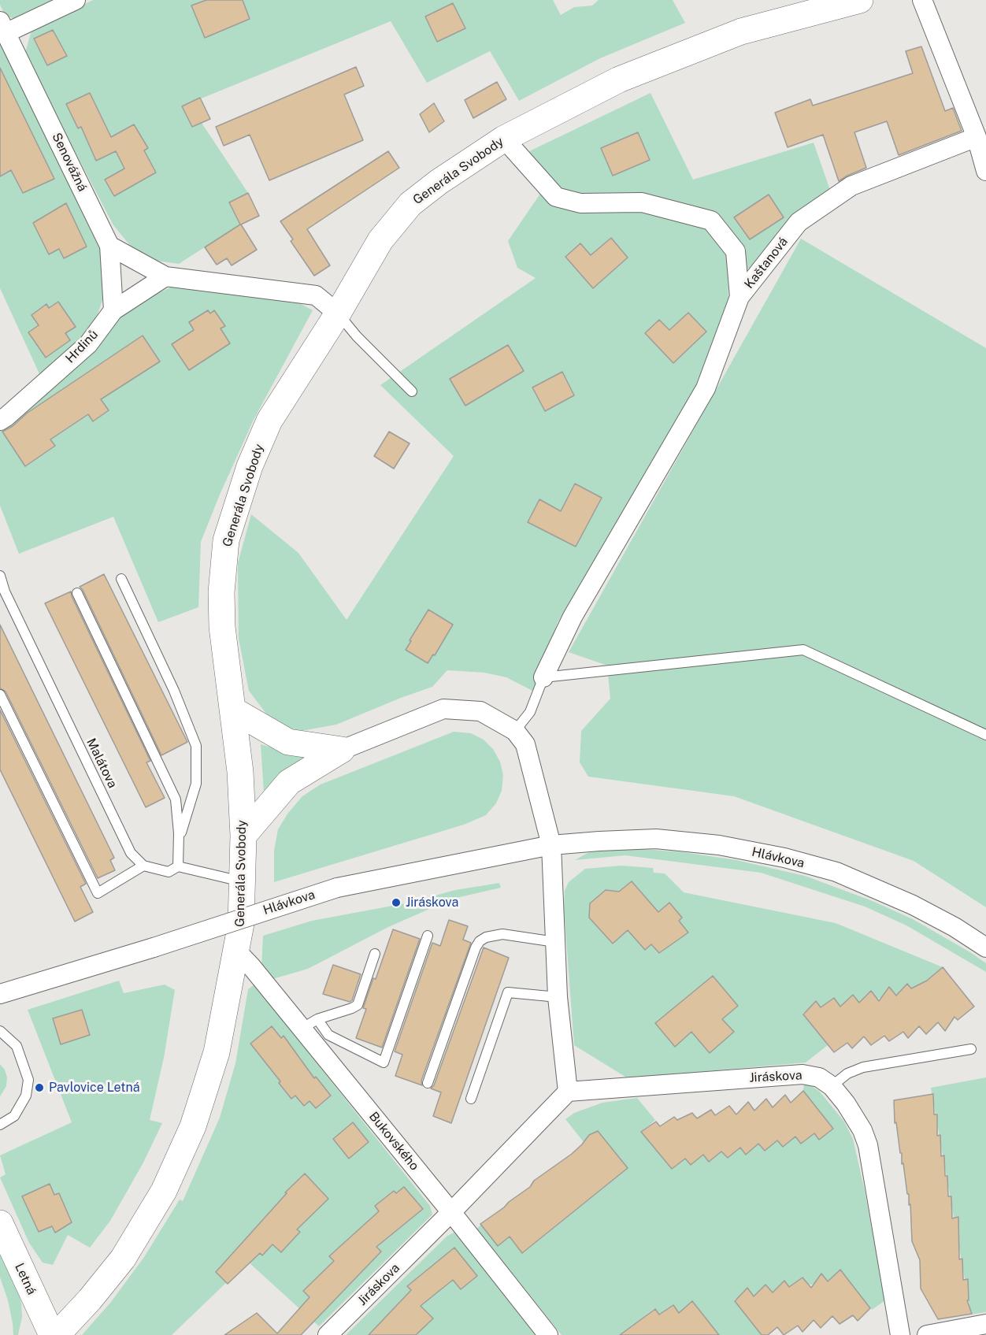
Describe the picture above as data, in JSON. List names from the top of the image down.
{
  "streets": {
    "main road": ["Generála Svobody", "Letná"],
    "street": [
      "Senovážná",
      "Kaštanová",
      "Hrdinů",
      "Hlávkova",
      "Jiráskova",
      "Bukovského"
    ],
    "lane": ["Malátova"]
  },
  "crossings": [
    ["Senovážná", "Hrdinů"],
    ["Generála Svobody", "Kaštanová"],
    ["Generála Svobody", "Bukovského"],
    ["Jiráskova", "Bukovského"]
  ],
  "places": ["Jiráskova", "Pavlovice Letná"]
}
